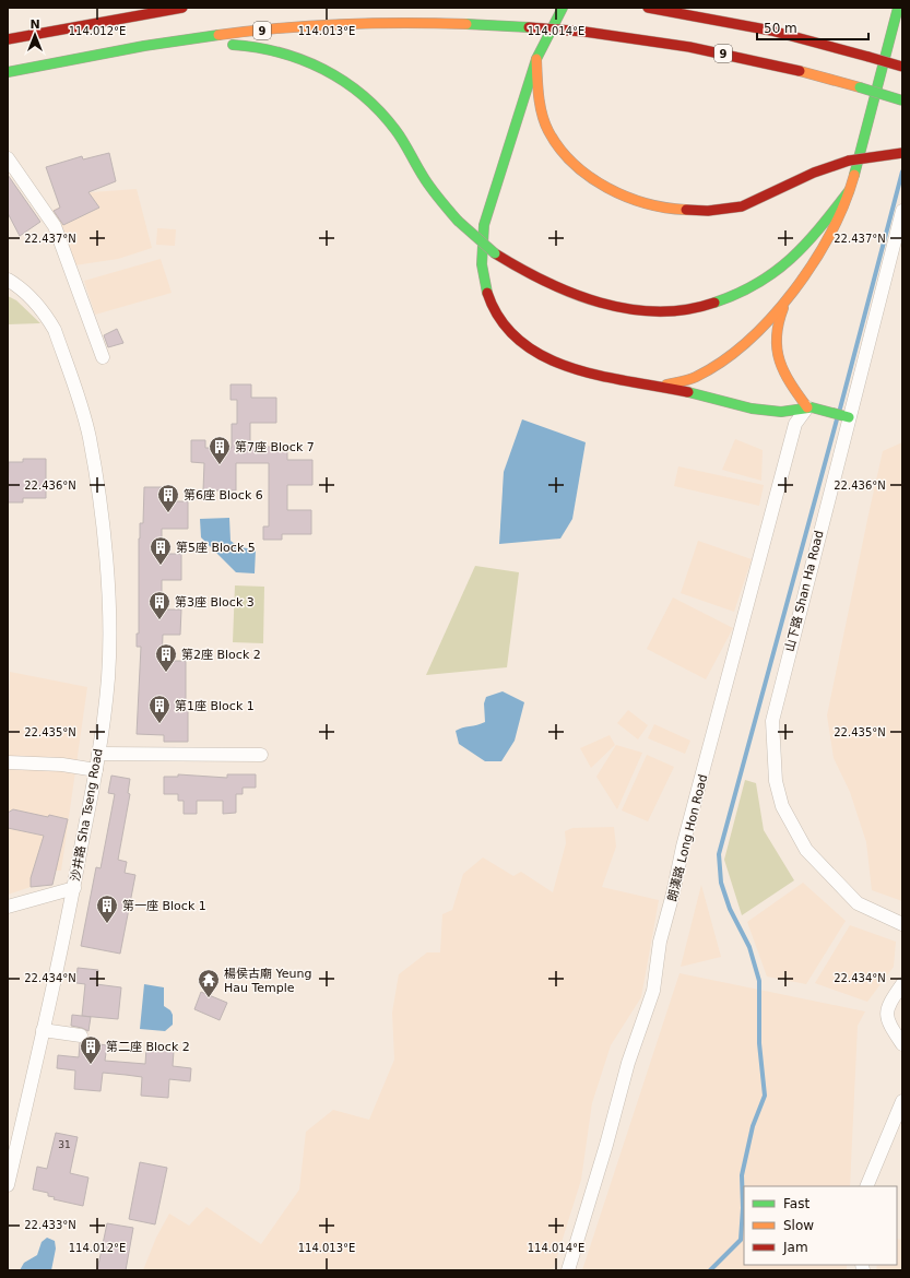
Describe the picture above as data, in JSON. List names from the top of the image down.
{
  "streets": {
    "main road": ["9"],
    "street": ["山下路 Shan Ha Road", "沙井路 Sha Tseng Road", "朗漢路 Long Hon Road"]
  },
  "places": {
    "building": [
      "第7座 Block 7",
      "第6座 Block 6",
      "第5座 Block 5",
      "第3座 Block 3",
      "第2座 Block 2",
      "第1座 Block 1",
      "第一座 Block 1",
      "第二座 Block 2"
    ],
    "temple": ["楊侯古廟 Yeung Hau Temple"]
  },
  "house_numbers": ["31"],
  "legend": ["Fast", "Slow", "Jam"],
  "scale_bar": "50 m",
  "north": "top",
  "coordinates": [
    "114.012°E",
    "114.013°E",
    "114.014°E",
    "22.437°N",
    "22.436°N",
    "22.435°N",
    "22.434°N",
    "22.433°N"
  ]
}
